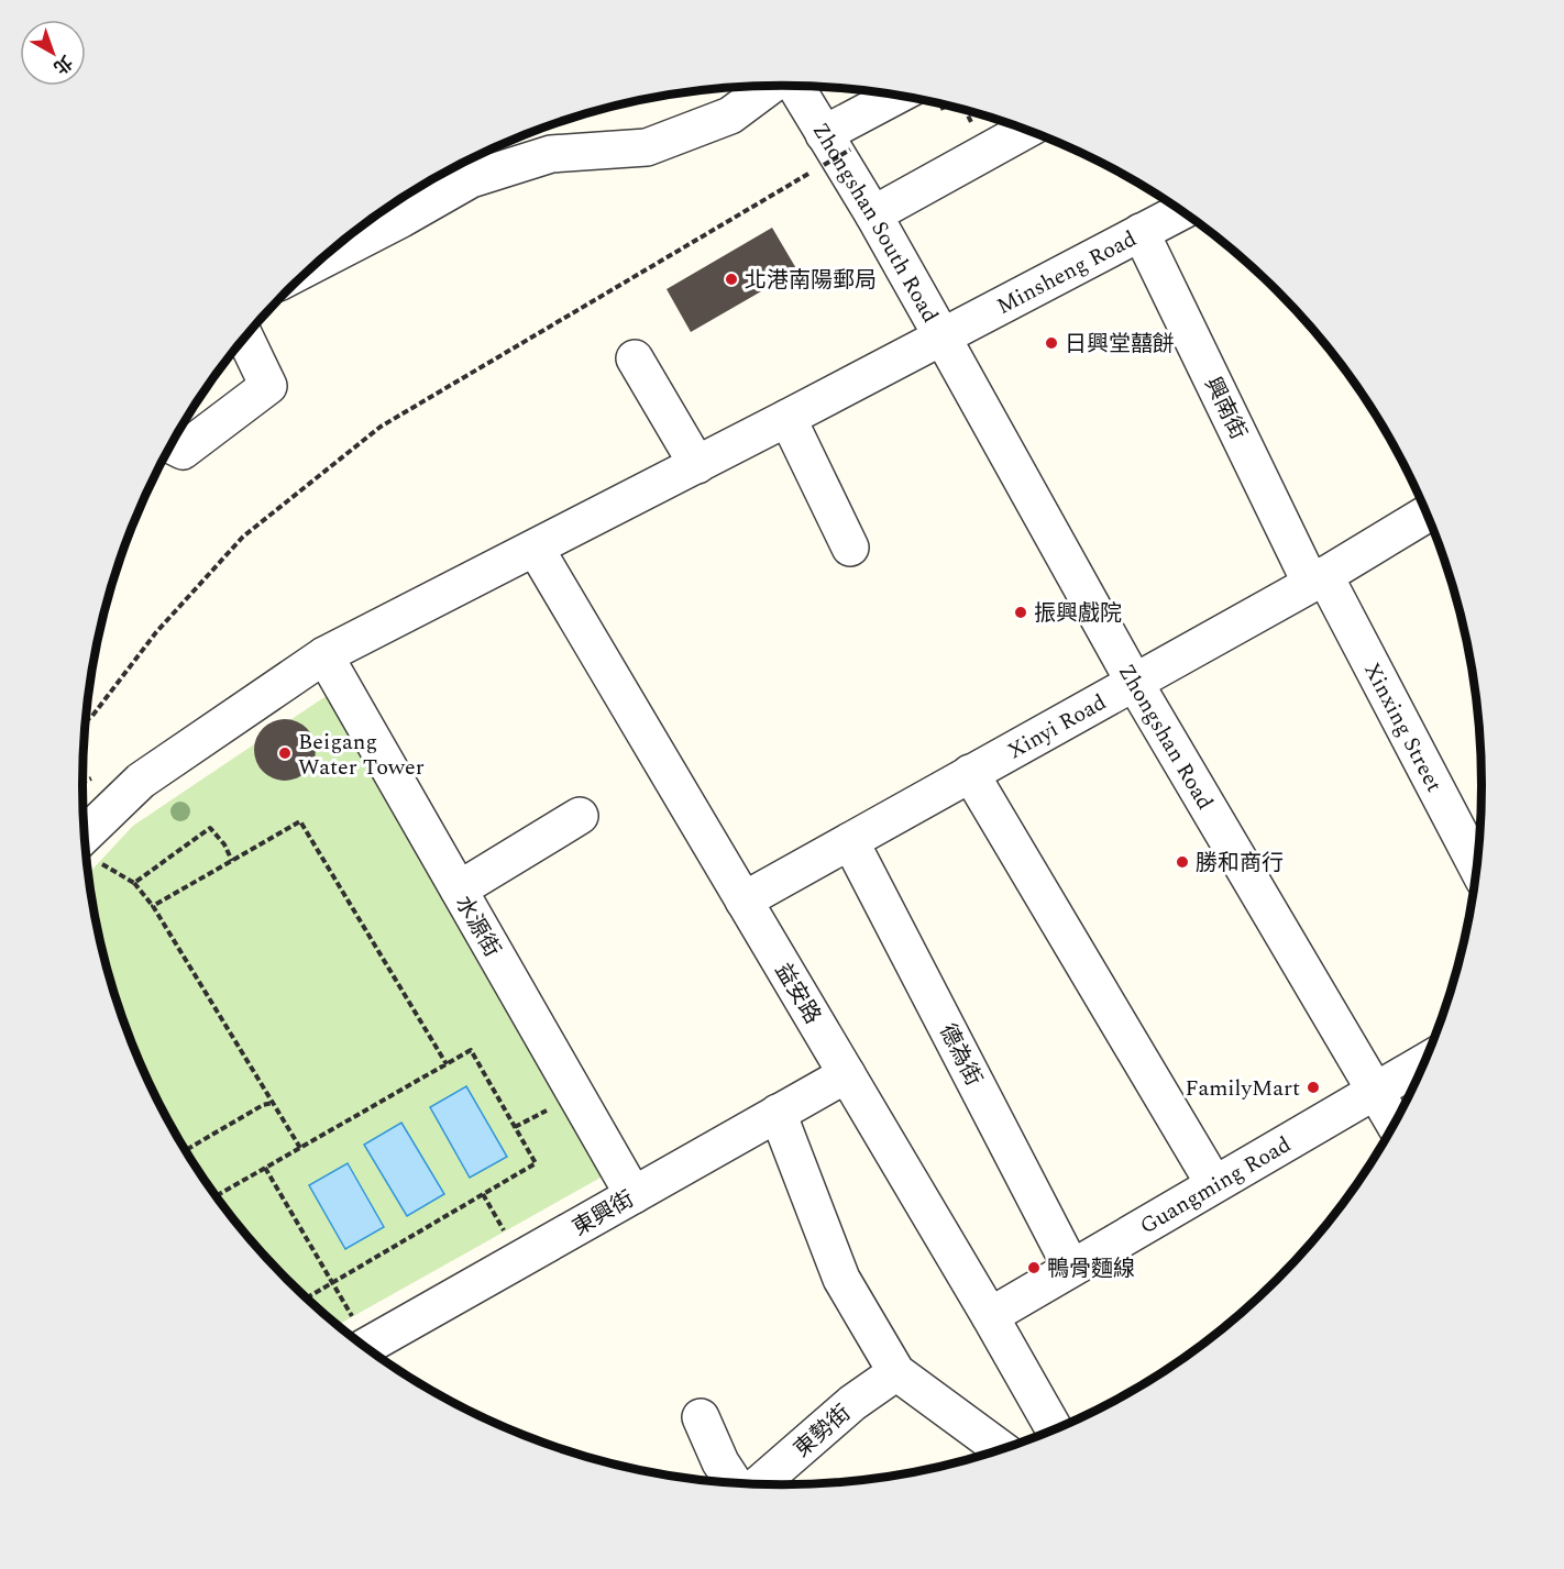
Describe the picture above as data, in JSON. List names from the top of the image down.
{
  "streets": {
    "street": [
      "Zhongshan South Road",
      "Minsheng Road",
      "興南街",
      "Xinyi Road",
      "Xinxing Street",
      "Zhongshan Road",
      "水源街",
      "益安路",
      "德為街",
      "Guangming Road",
      "東興街",
      "東勢街"
    ]
  },
  "crossings": [
    ["Zhongshan South Road", "Minsheng Road"],
    ["Zhongshan South Road", "Zhongshan Road"],
    ["Minsheng Road", "興南街"],
    ["Minsheng Road", "Zhongshan Road"],
    ["Minsheng Road", "水源街"],
    ["Minsheng Road", "益安路"],
    ["興南街", "Xinyi Road"],
    ["興南街", "Xinxing Street"],
    ["Xinyi Road", "Xinxing Street"],
    ["Xinyi Road", "Zhongshan Road"],
    ["Xinyi Road", "益安路"],
    ["Xinyi Road", "德為街"],
    ["Zhongshan Road", "Guangming Road"],
    ["水源街", "東興街"],
    ["益安路", "Guangming Road"],
    ["益安路", "東興街"],
    ["德為街", "Guangming Road"]
  ],
  "places": [
    "北港南陽郵局",
    "日興堂囍餅",
    "振興戲院",
    "Beigang Water Tower",
    "勝和商行",
    "FamilyMart",
    "鴨骨麵線"
  ],
  "north": "bottom right"
}
